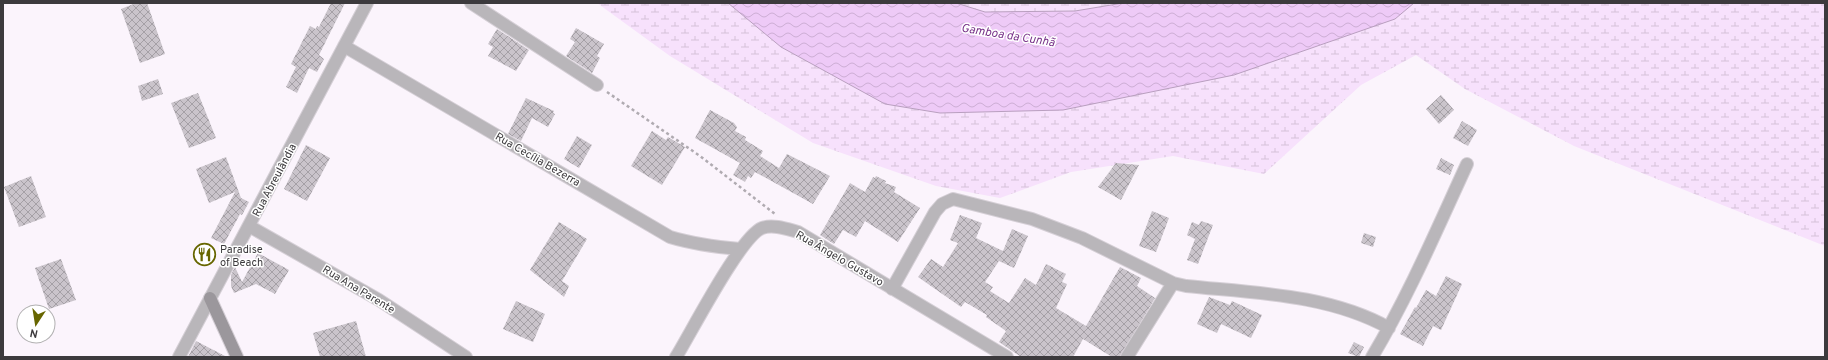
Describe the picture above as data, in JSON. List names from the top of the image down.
{
  "streets": {
    "street": [
      "Rua Cecília Bezerra",
      "Rua Abreulândia",
      "Rua Ângelo Gustavo",
      "Rua Ana Parente"
    ]
  },
  "crossings": [
    ["Rua Cecília Bezerra", "Rua Abreulândia"],
    ["Rua Cecília Bezerra", "Rua Ângelo Gustavo"],
    ["Rua Abreulândia", "Rua Ana Parente"]
  ],
  "water": ["Gamboa da Cunhã"],
  "places": {
    "restaurant": ["Paradise of Beach"]
  },
  "north": "bottom"
}
